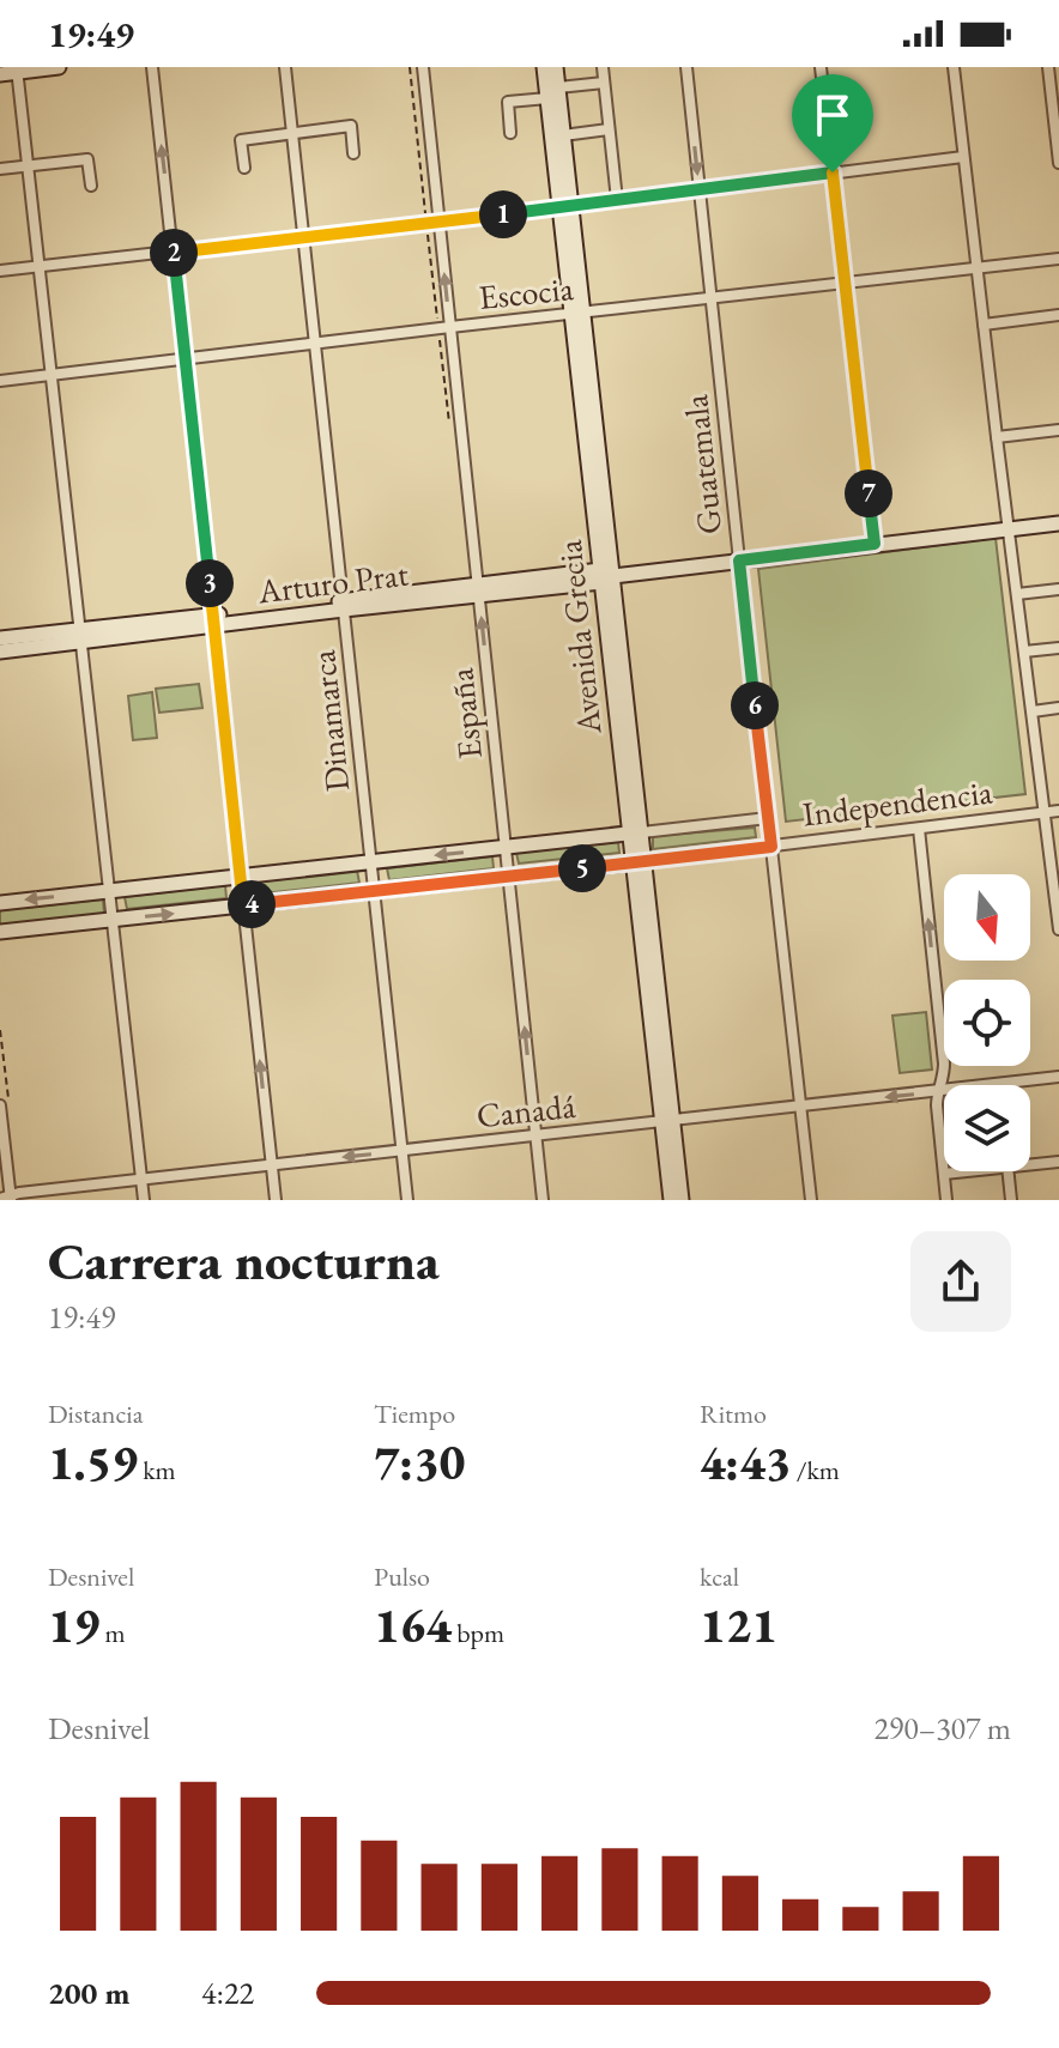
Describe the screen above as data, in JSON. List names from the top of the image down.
{
  "streets": {
    "main road": ["Arturo Prat", "Avenida Grecia", "Independencia"],
    "street": [
      "Escocia",
      "Guatemala",
      "España",
      "Dinamarca",
      "Canadá"
    ]
  },
  "crossings": [
    ["Escocia", "Guatemala"],
    ["Escocia", "Avenida Grecia"],
    ["Escocia", "España"],
    ["Escocia", "Dinamarca"],
    ["Guatemala", "Arturo Prat"],
    ["Guatemala", "Independencia"],
    ["Guatemala", "Canadá"],
    ["Arturo Prat", "Avenida Grecia"],
    ["Arturo Prat", "España"],
    ["Arturo Prat", "Dinamarca"],
    ["Avenida Grecia", "Independencia"],
    ["Avenida Grecia", "Canadá"],
    ["España", "Independencia"],
    ["España", "Canadá"],
    ["Dinamarca", "Independencia"],
    ["Dinamarca", "Canadá"]
  ],
  "one_way": ["España"],
  "north": "bottom",
  "page": {
    "status": "19:49",
    "pins": [
      "1",
      "2",
      "7",
      "3",
      "6",
      "5",
      "4"
    ],
    "heading": ["Carrera nocturna", "19:49"],
    "stats": [
      ["Distancia", "1.59 km"],
      ["Tiempo", "7:30"],
      ["Ritmo", "4:43 /km"],
      ["Desnivel", "19 m"],
      ["Pulso", "164 bpm"],
      ["kcal", "121"]
    ],
    "chart": ["Desnivel", "290–307 m"],
    "list": [
      {
        "name": "200 m",
        "note": "4:22"
      }
    ]
  }
}
